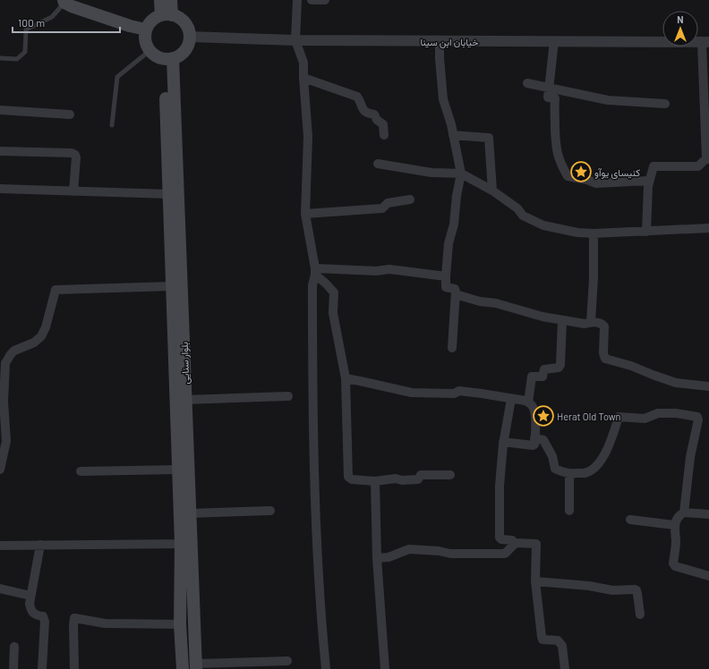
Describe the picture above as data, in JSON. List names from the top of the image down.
{
  "streets": {
    "main road": ["بلوار سنایی"],
    "street": ["خیابان ابن سینا"]
  },
  "crossings": [
    ["خیابان ابن سینا", "بلوار سنایی"]
  ],
  "places": {
    "place": ["کنیسای یوآو", "Herat Old Town"]
  },
  "scale_bar": "100 m",
  "north": "top"
}
